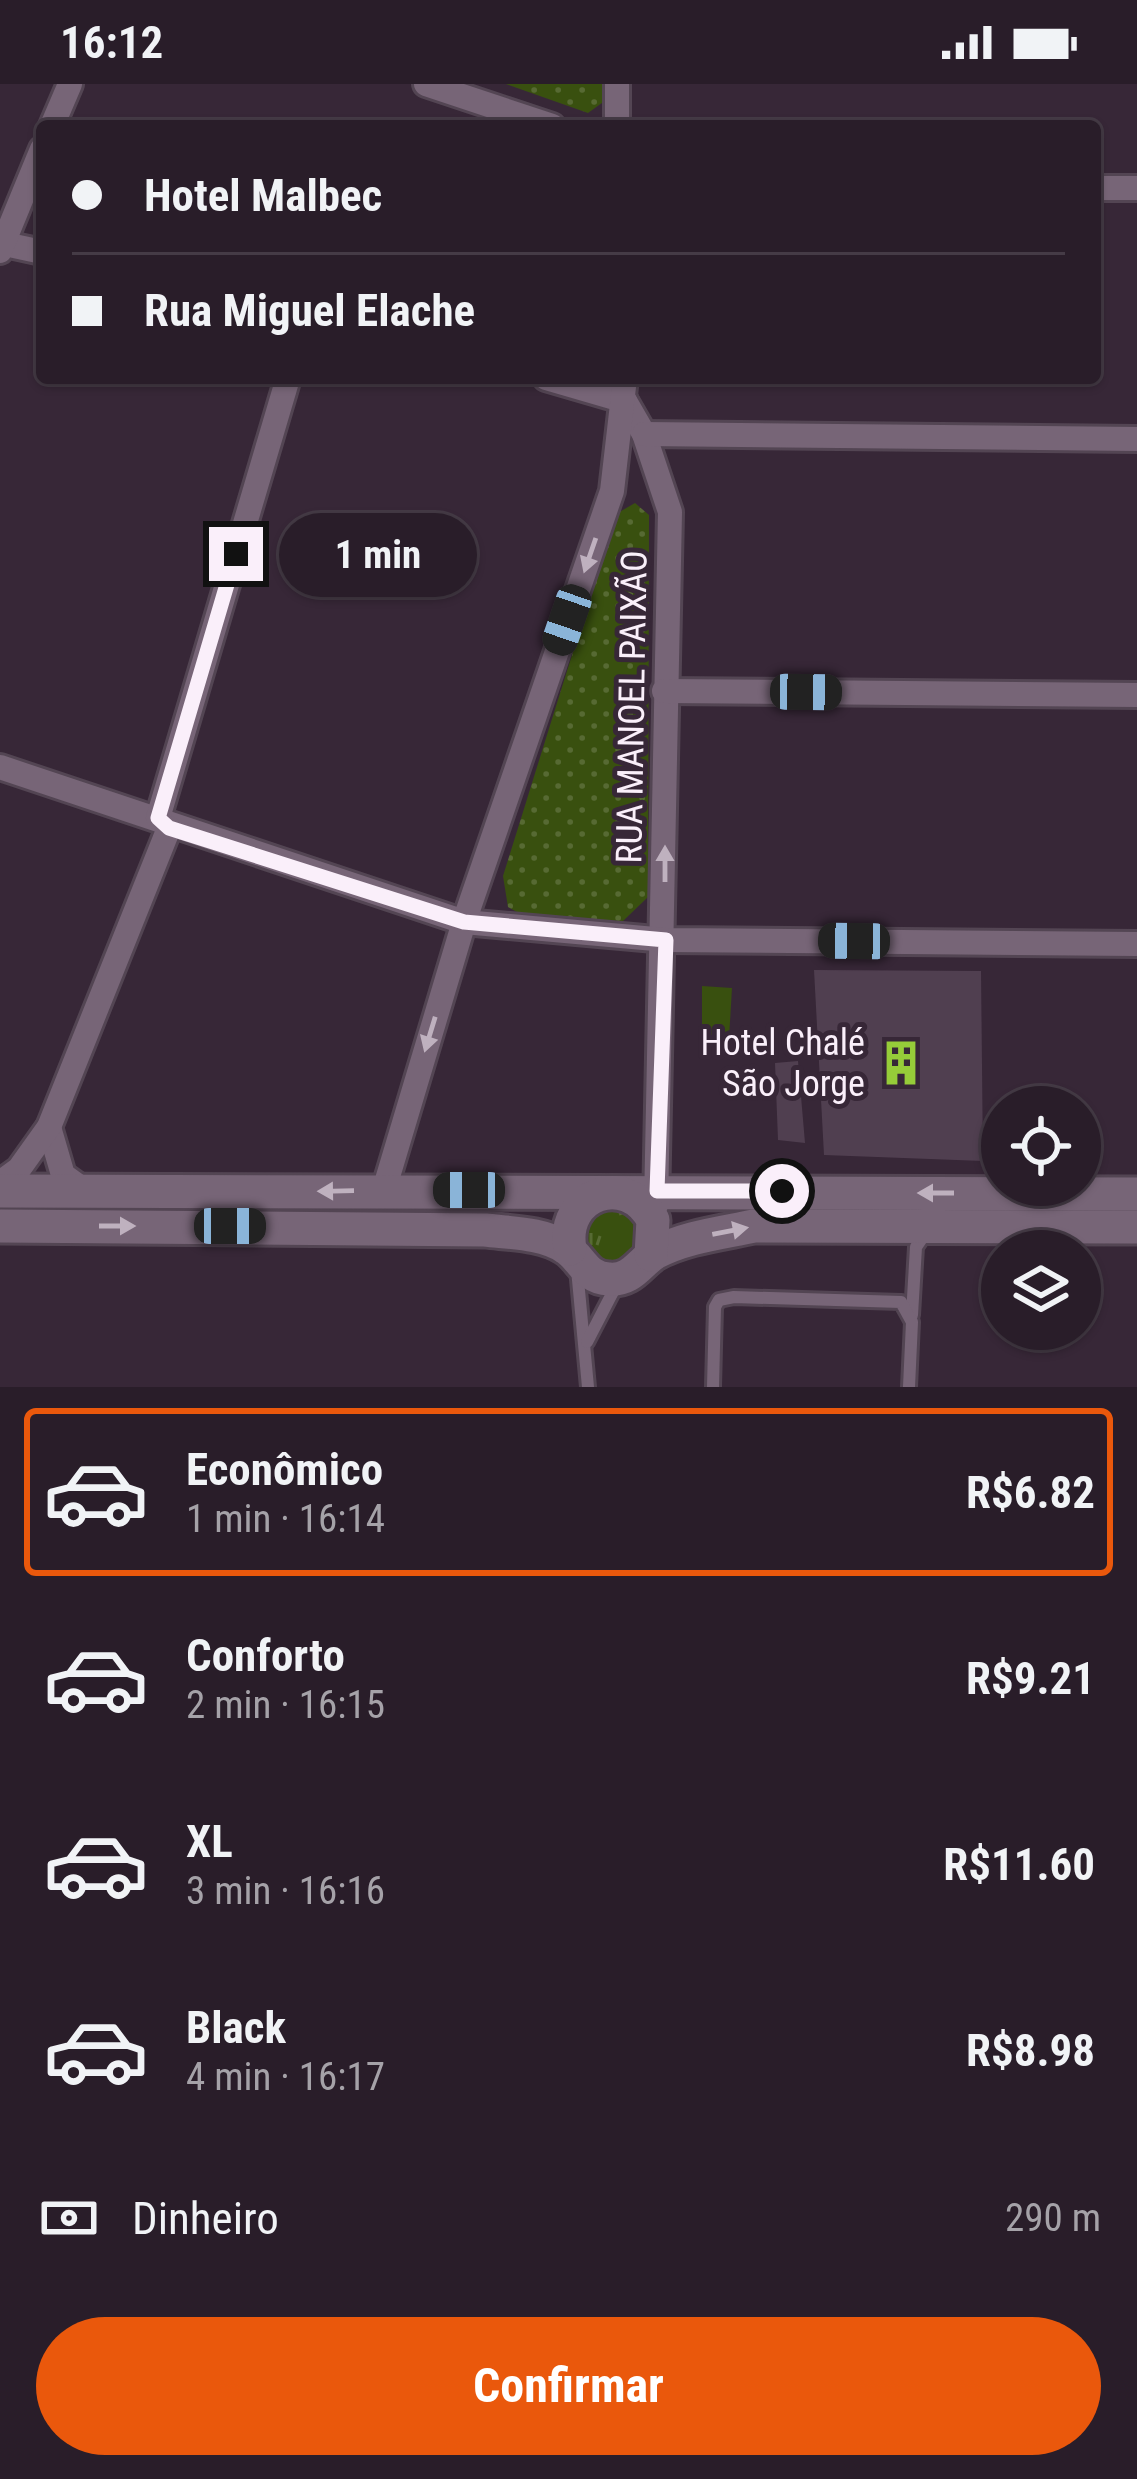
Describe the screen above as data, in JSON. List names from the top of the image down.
{
  "streets": {
    "street": ["RUA MANOEL PAIXÃO"]
  },
  "places": {
    "building": ["Hotel Chalé São Jorge"]
  },
  "page": {
    "status": "16:12",
    "banner": ["Hotel Malbec", "Rua Miguel Elache"],
    "bubble": "1 min",
    "list": [
      {
        "name": "Econômico",
        "note": "1 min · 16:14",
        "value": "R$6.82"
      },
      {
        "name": "Conforto",
        "note": "2 min · 16:15",
        "value": "R$9.21"
      },
      {
        "name": "XL",
        "note": "3 min · 16:16",
        "value": "R$11.60"
      },
      {
        "name": "Black",
        "note": "4 min · 16:17",
        "value": "R$8.98"
      }
    ],
    "pay": ["Dinheiro", "290 m"],
    "buttons": "Confirmar"
  }
}
